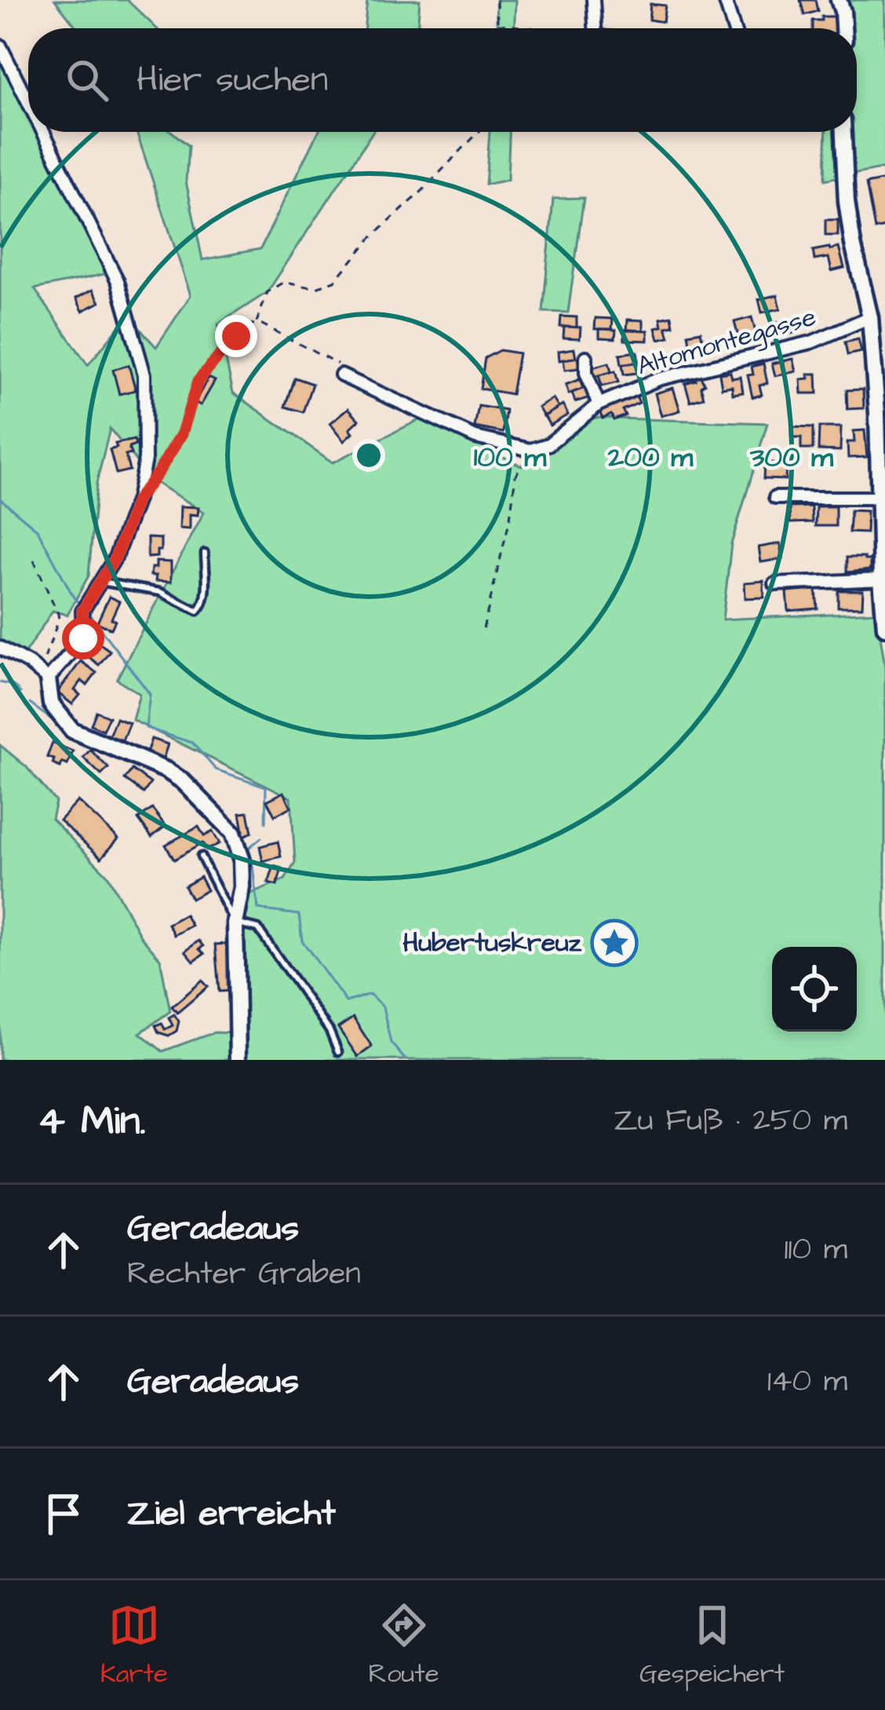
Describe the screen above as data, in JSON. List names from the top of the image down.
{
  "streets": {
    "street": ["Altomontegasse"]
  },
  "places": {
    "place": ["Hubertuskreuz"]
  },
  "page": {
    "search": "Hier suchen",
    "heading": ["4 Min.", "Zu Fuß · 250 m"],
    "list": [
      ["Geradeaus", "Rechter Graben", "110 m"],
      ["Geradeaus", "140 m"],
      "Ziel erreicht"
    ],
    "nav": ["Karte", "Route", "Gespeichert"]
  },
  "rings": ["100 m", "200 m", "300 m"]
}
